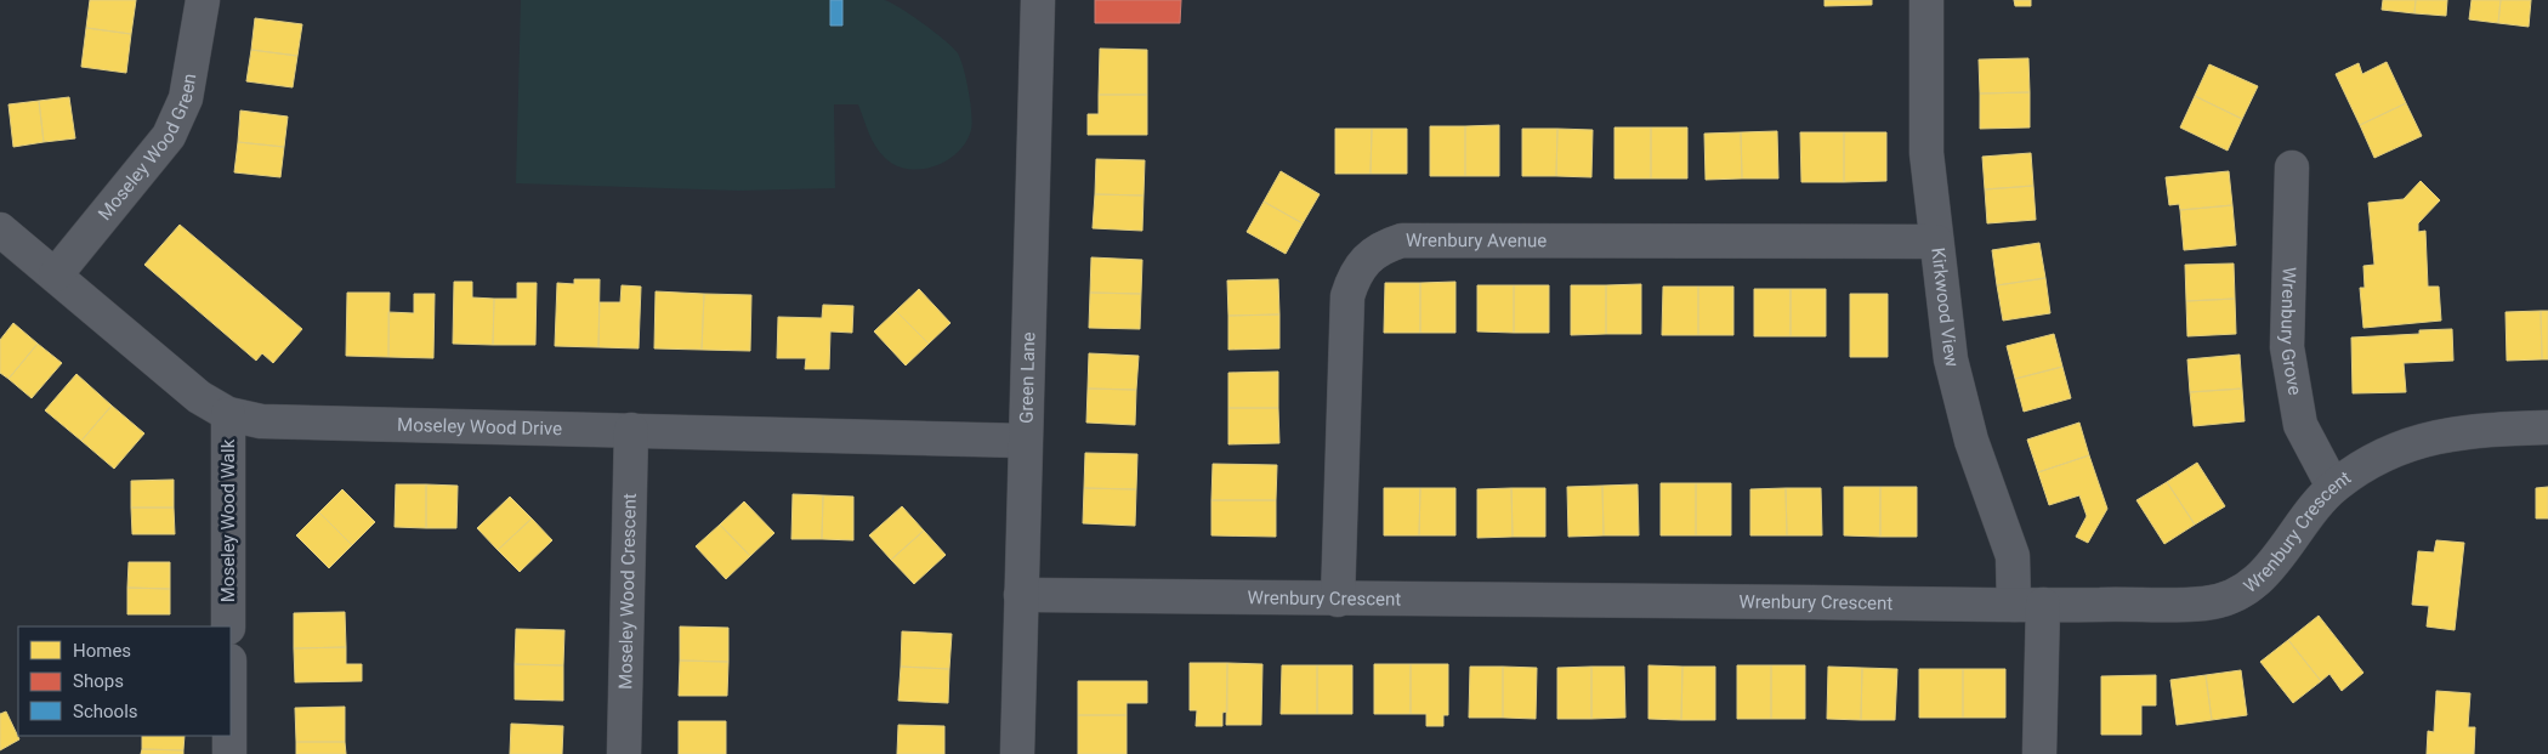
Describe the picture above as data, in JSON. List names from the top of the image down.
{
  "streets": {
    "street": [
      "Moseley Wood Green",
      "Wrenbury Avenue",
      "Kirkwood View",
      "Wrenbury Grove",
      "Green Lane",
      "Moseley Wood Drive",
      "Moseley Wood Walk",
      "Wrenbury Crescent",
      "Moseley Wood Crescent"
    ]
  },
  "crossings": [
    ["Moseley Wood Green", "Moseley Wood Drive"],
    ["Wrenbury Avenue", "Kirkwood View"],
    ["Wrenbury Avenue", "Wrenbury Crescent"],
    ["Kirkwood View", "Wrenbury Crescent"],
    ["Wrenbury Grove", "Wrenbury Crescent"],
    ["Green Lane", "Moseley Wood Drive"],
    ["Green Lane", "Wrenbury Crescent"],
    ["Moseley Wood Drive", "Moseley Wood Walk"],
    ["Moseley Wood Drive", "Moseley Wood Crescent"]
  ],
  "legend": ["Homes", "Shops", "Schools"]
}
